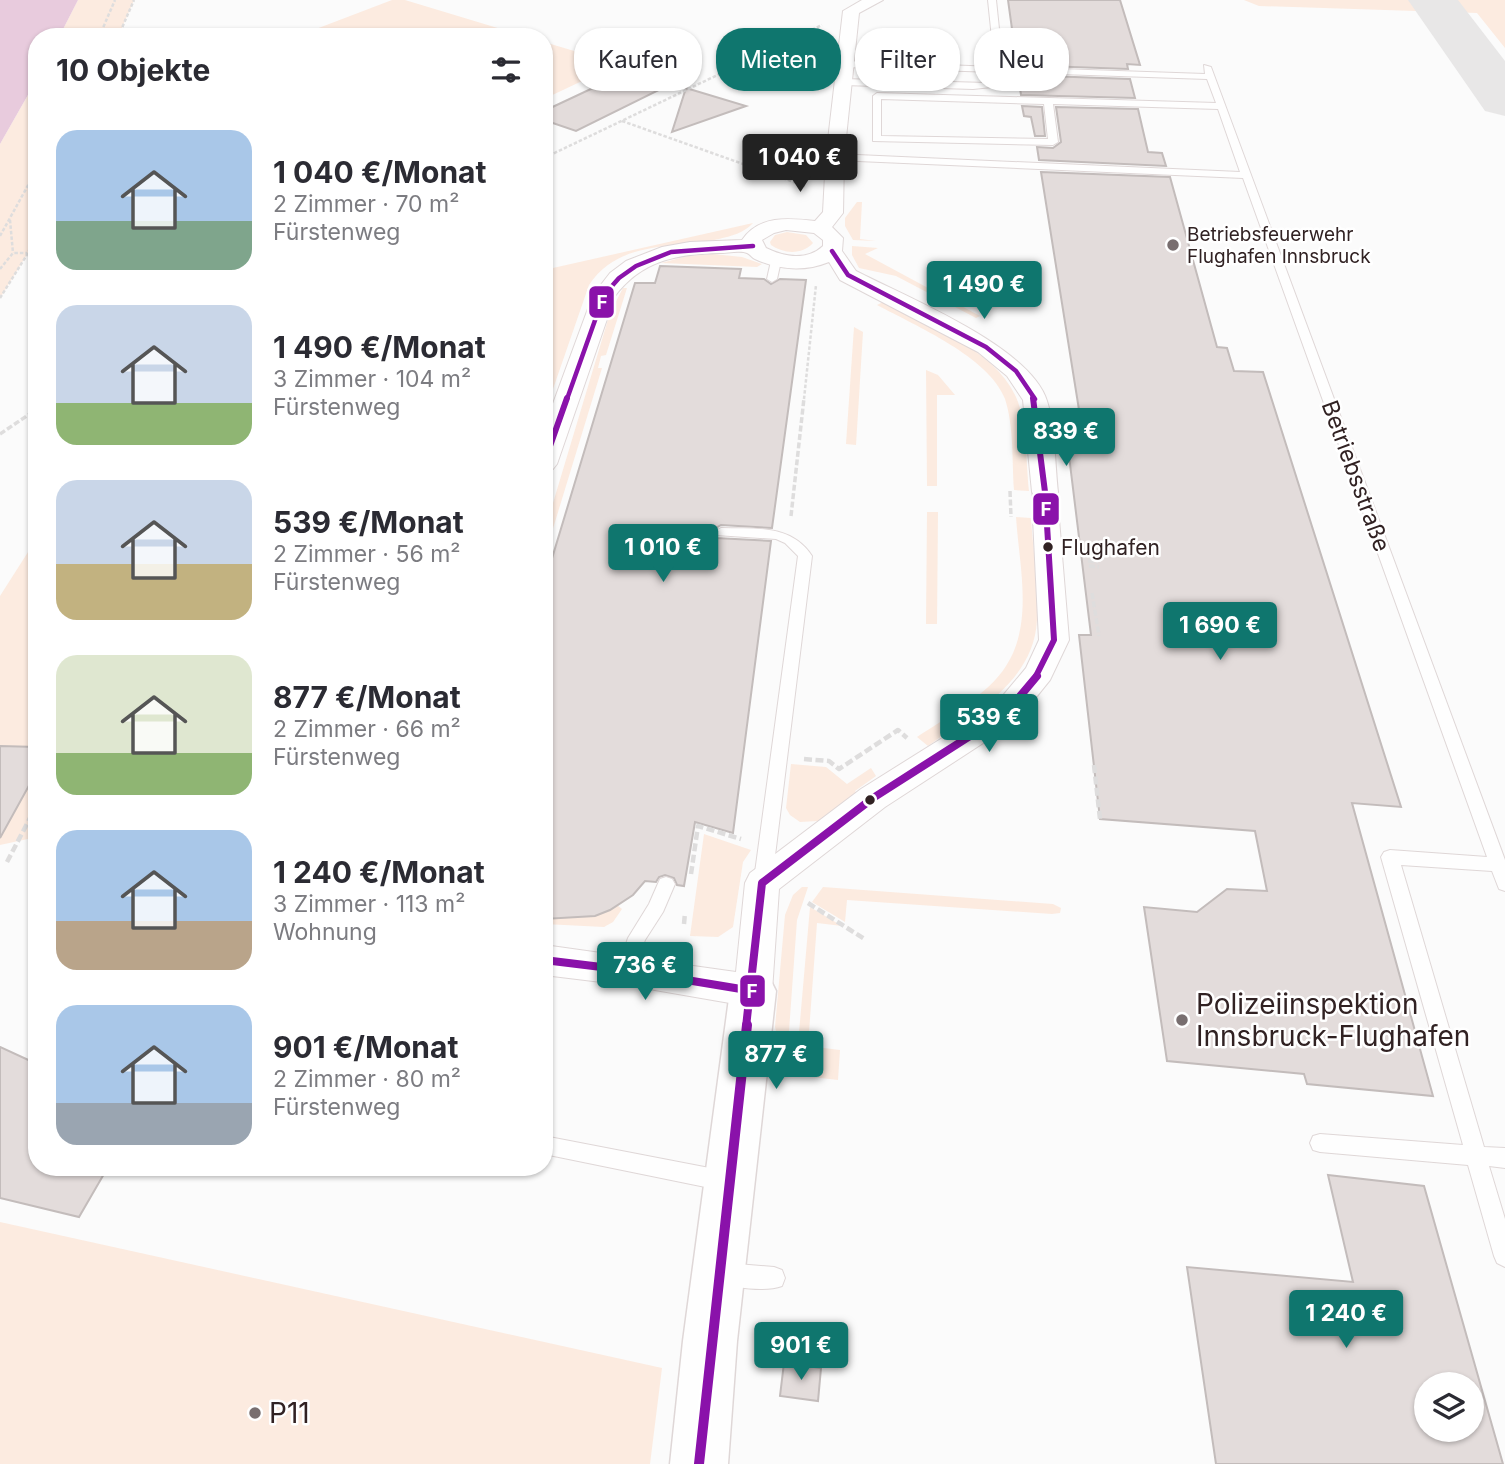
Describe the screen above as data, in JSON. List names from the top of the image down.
{
  "streets": {
    "lane": ["Betriebsstraße"]
  },
  "places": [
    "Betriebsfeuerwehr Flughafen Innsbruck",
    "Flughafen",
    "Polizeiinspektion Innsbruck-Flughafen",
    "P11"
  ],
  "lines": ["transit line F"],
  "page": {
    "chip": [
      "Kaufen",
      "Mieten",
      "Filter",
      "Neu"
    ],
    "heading": "10 Objekte",
    "list": [
      {
        "name": "1 040 €/Monat",
        "note": "2 Zimmer · 70 m² · Fürstenweg"
      },
      {
        "name": "1 490 €/Monat",
        "note": "3 Zimmer · 104 m² · Fürstenweg"
      },
      {
        "name": "539 €/Monat",
        "note": "2 Zimmer · 56 m² · Fürstenweg"
      },
      {
        "name": "877 €/Monat",
        "note": "2 Zimmer · 66 m² · Fürstenweg"
      },
      {
        "name": "1 240 €/Monat",
        "note": "3 Zimmer · 113 m² · Wohnung"
      },
      {
        "name": "901 €/Monat",
        "note": "2 Zimmer · 80 m² · Fürstenweg"
      }
    ],
    "price": [
      "1 040 €",
      "1 490 €",
      "839 €",
      "1 010 €",
      "1 690 €",
      "539 €",
      "736 €",
      "877 €",
      "1 240 €",
      "901 €"
    ]
  }
}
